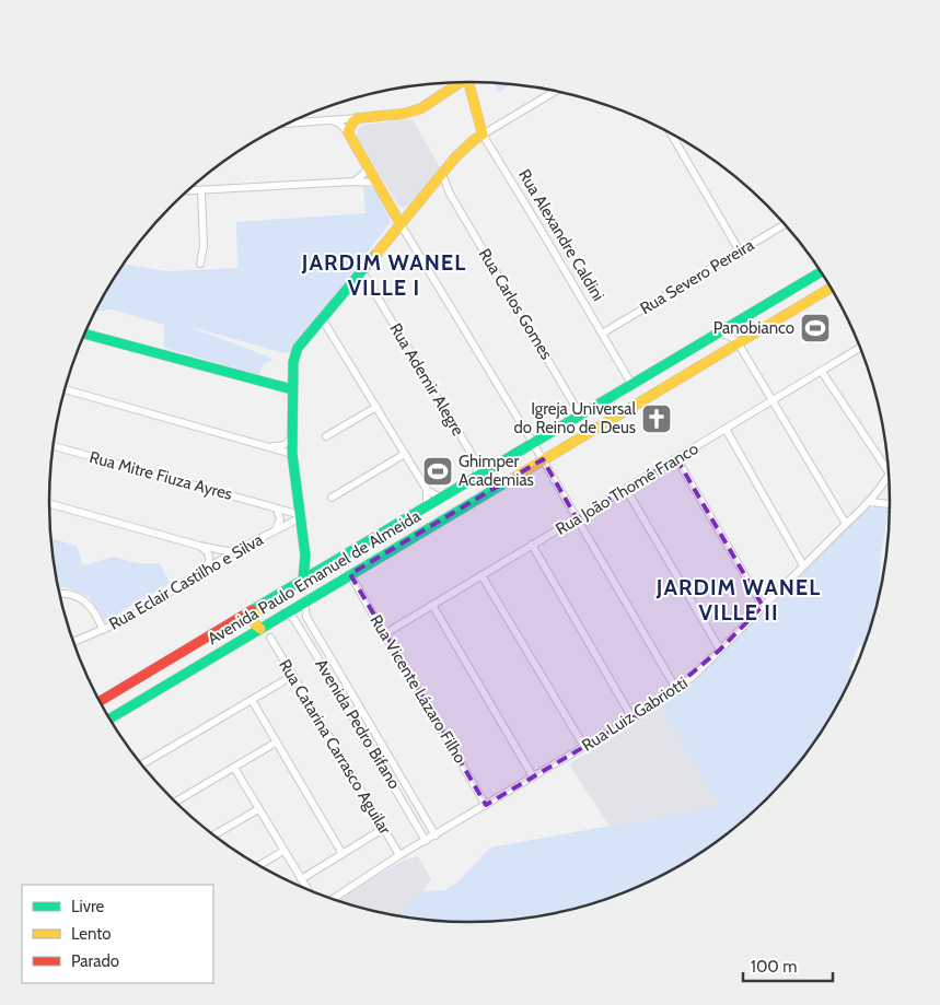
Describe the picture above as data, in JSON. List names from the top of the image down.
{
  "streets": {
    "main road": ["Rua Alexandre Caldini", "Avenida Paulo Emanuel de Almeida"],
    "street": [
      "Rua Severo Pereira",
      "Rua Carlos Gomes",
      "Rua Ademir Alegre",
      "Rua Mitre Fiuza Ayres",
      "Rua João Thomé Franco",
      "Rua Eclair Castilho e Silva",
      "Rua Vicente Lázaro Filho",
      "Rua Luiz Gabriotti",
      "Avenida Pedro Bifano",
      "Rua Catarina Carrasco Aguilar"
    ]
  },
  "crossings": [
    ["Rua Alexandre Caldini", "Rua Severo Pereira"],
    ["Rua Alexandre Caldini", "Avenida Paulo Emanuel de Almeida"],
    ["Rua Carlos Gomes", "Avenida Paulo Emanuel de Almeida"],
    ["Rua Ademir Alegre", "Avenida Paulo Emanuel de Almeida"],
    ["Rua Mitre Fiuza Ayres", "Rua Eclair Castilho e Silva"],
    ["Rua João Thomé Franco", "Rua Vicente Lázaro Filho"],
    ["Avenida Paulo Emanuel de Almeida", "Rua Vicente Lázaro Filho"],
    ["Avenida Paulo Emanuel de Almeida", "Avenida Pedro Bifano"],
    ["Avenida Paulo Emanuel de Almeida", "Rua Catarina Carrasco Aguilar"],
    ["Rua Vicente Lázaro Filho", "Rua Luiz Gabriotti"],
    ["Rua Luiz Gabriotti", "Avenida Pedro Bifano"],
    ["Rua Luiz Gabriotti", "Rua Catarina Carrasco Aguilar"]
  ],
  "districts": ["JARDIM WANEL VILLE I", "JARDIM WANEL VILLE II"],
  "places": {
    "sports": ["Panobianco", "Ghimper Academias"],
    "church": ["Igreja Universal do Reino de Deus"]
  },
  "legend": ["Livre", "Lento", "Parado"],
  "scale_bar": "100 m"
}
